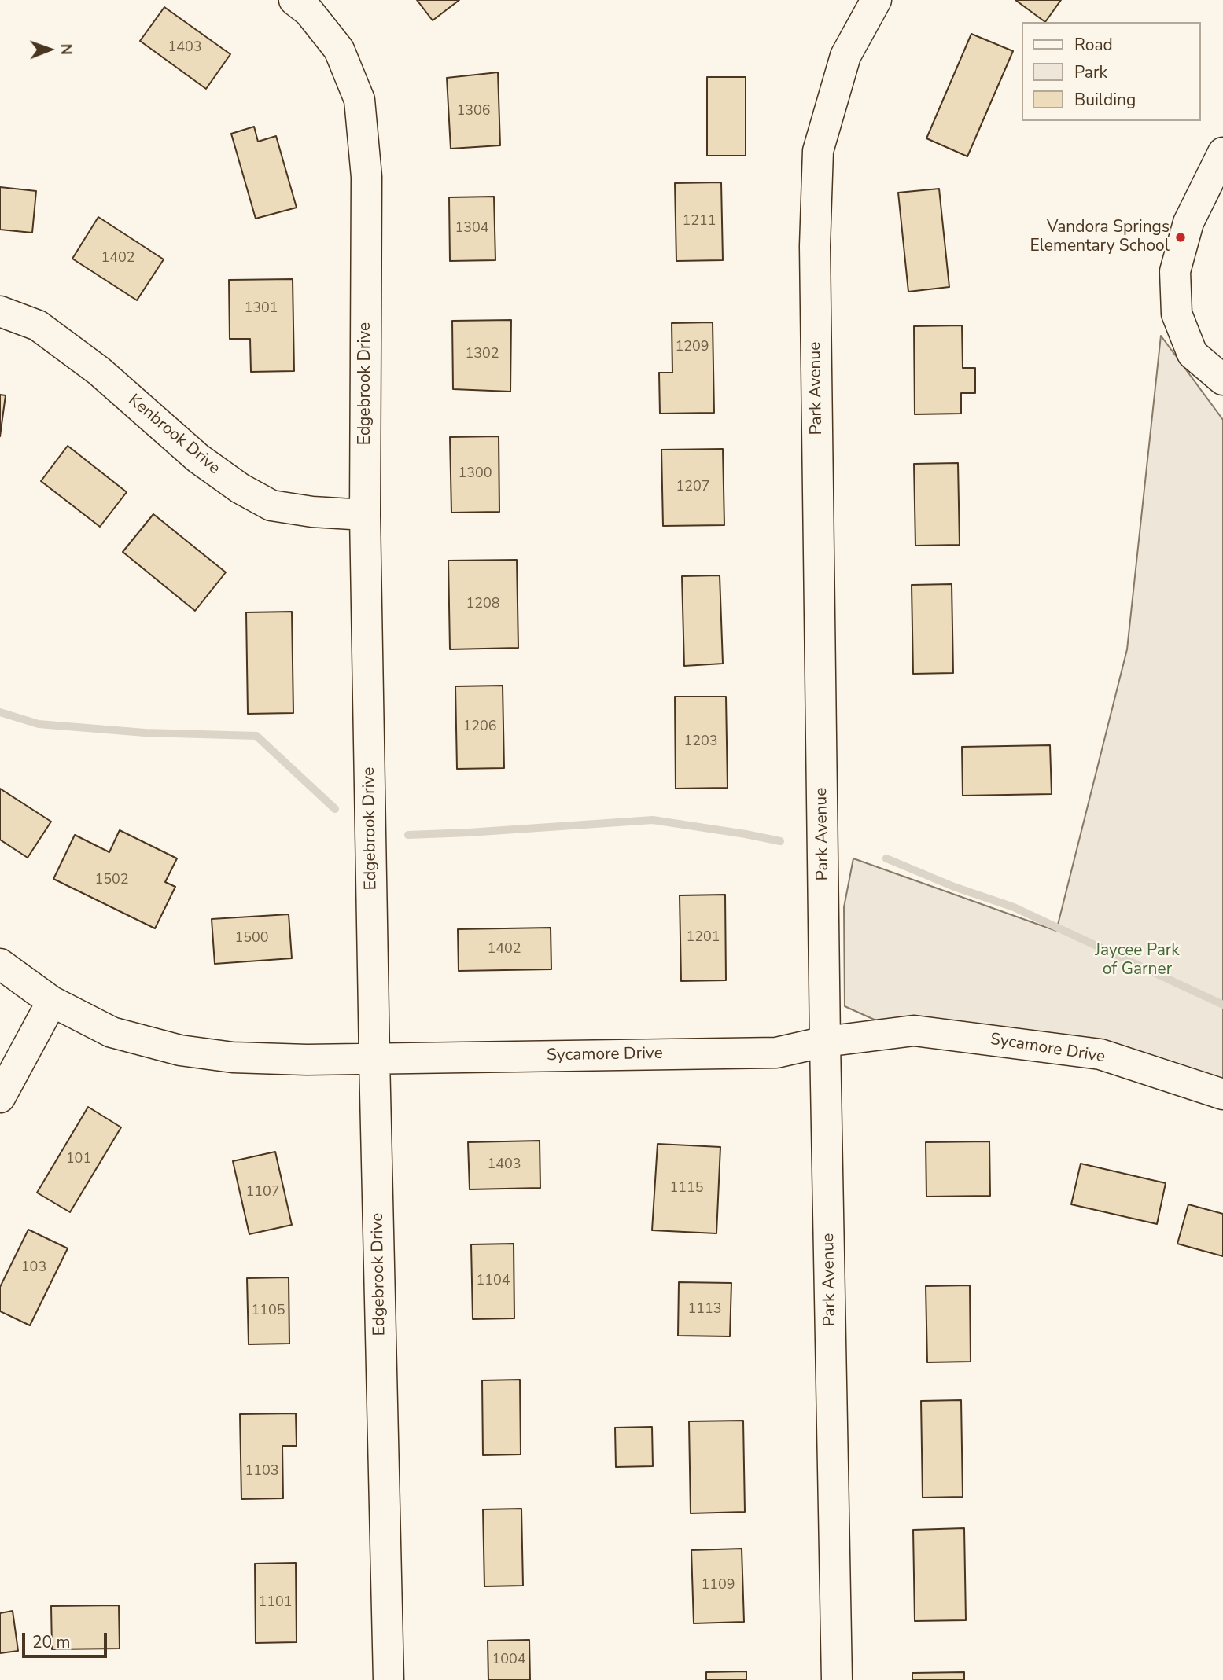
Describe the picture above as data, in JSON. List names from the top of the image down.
{
  "streets": {
    "street": [
      "Edgebrook Drive",
      "Park Avenue",
      "Kenbrook Drive",
      "Sycamore Drive"
    ]
  },
  "crossings": [
    ["Edgebrook Drive", "Kenbrook Drive"],
    ["Edgebrook Drive", "Sycamore Drive"],
    ["Park Avenue", "Sycamore Drive"]
  ],
  "parks": ["Jaycee Park of Garner"],
  "places": ["Vandora Springs Elementary School"],
  "house_numbers": [
    "1403",
    "1306",
    "1211",
    "1304",
    "1402",
    "1301",
    "1209",
    "1302",
    "1300",
    "1207",
    "1208",
    "1206",
    "1203",
    "1502",
    "1201",
    "1500",
    "1402",
    "101",
    "1403",
    "1115",
    "1107",
    "103",
    "1104",
    "1113",
    "1105",
    "1103",
    "1109",
    "1101",
    "1004"
  ],
  "legend": ["Road", "Park", "Building"],
  "scale_bar": "20 m",
  "north": "right"
}
